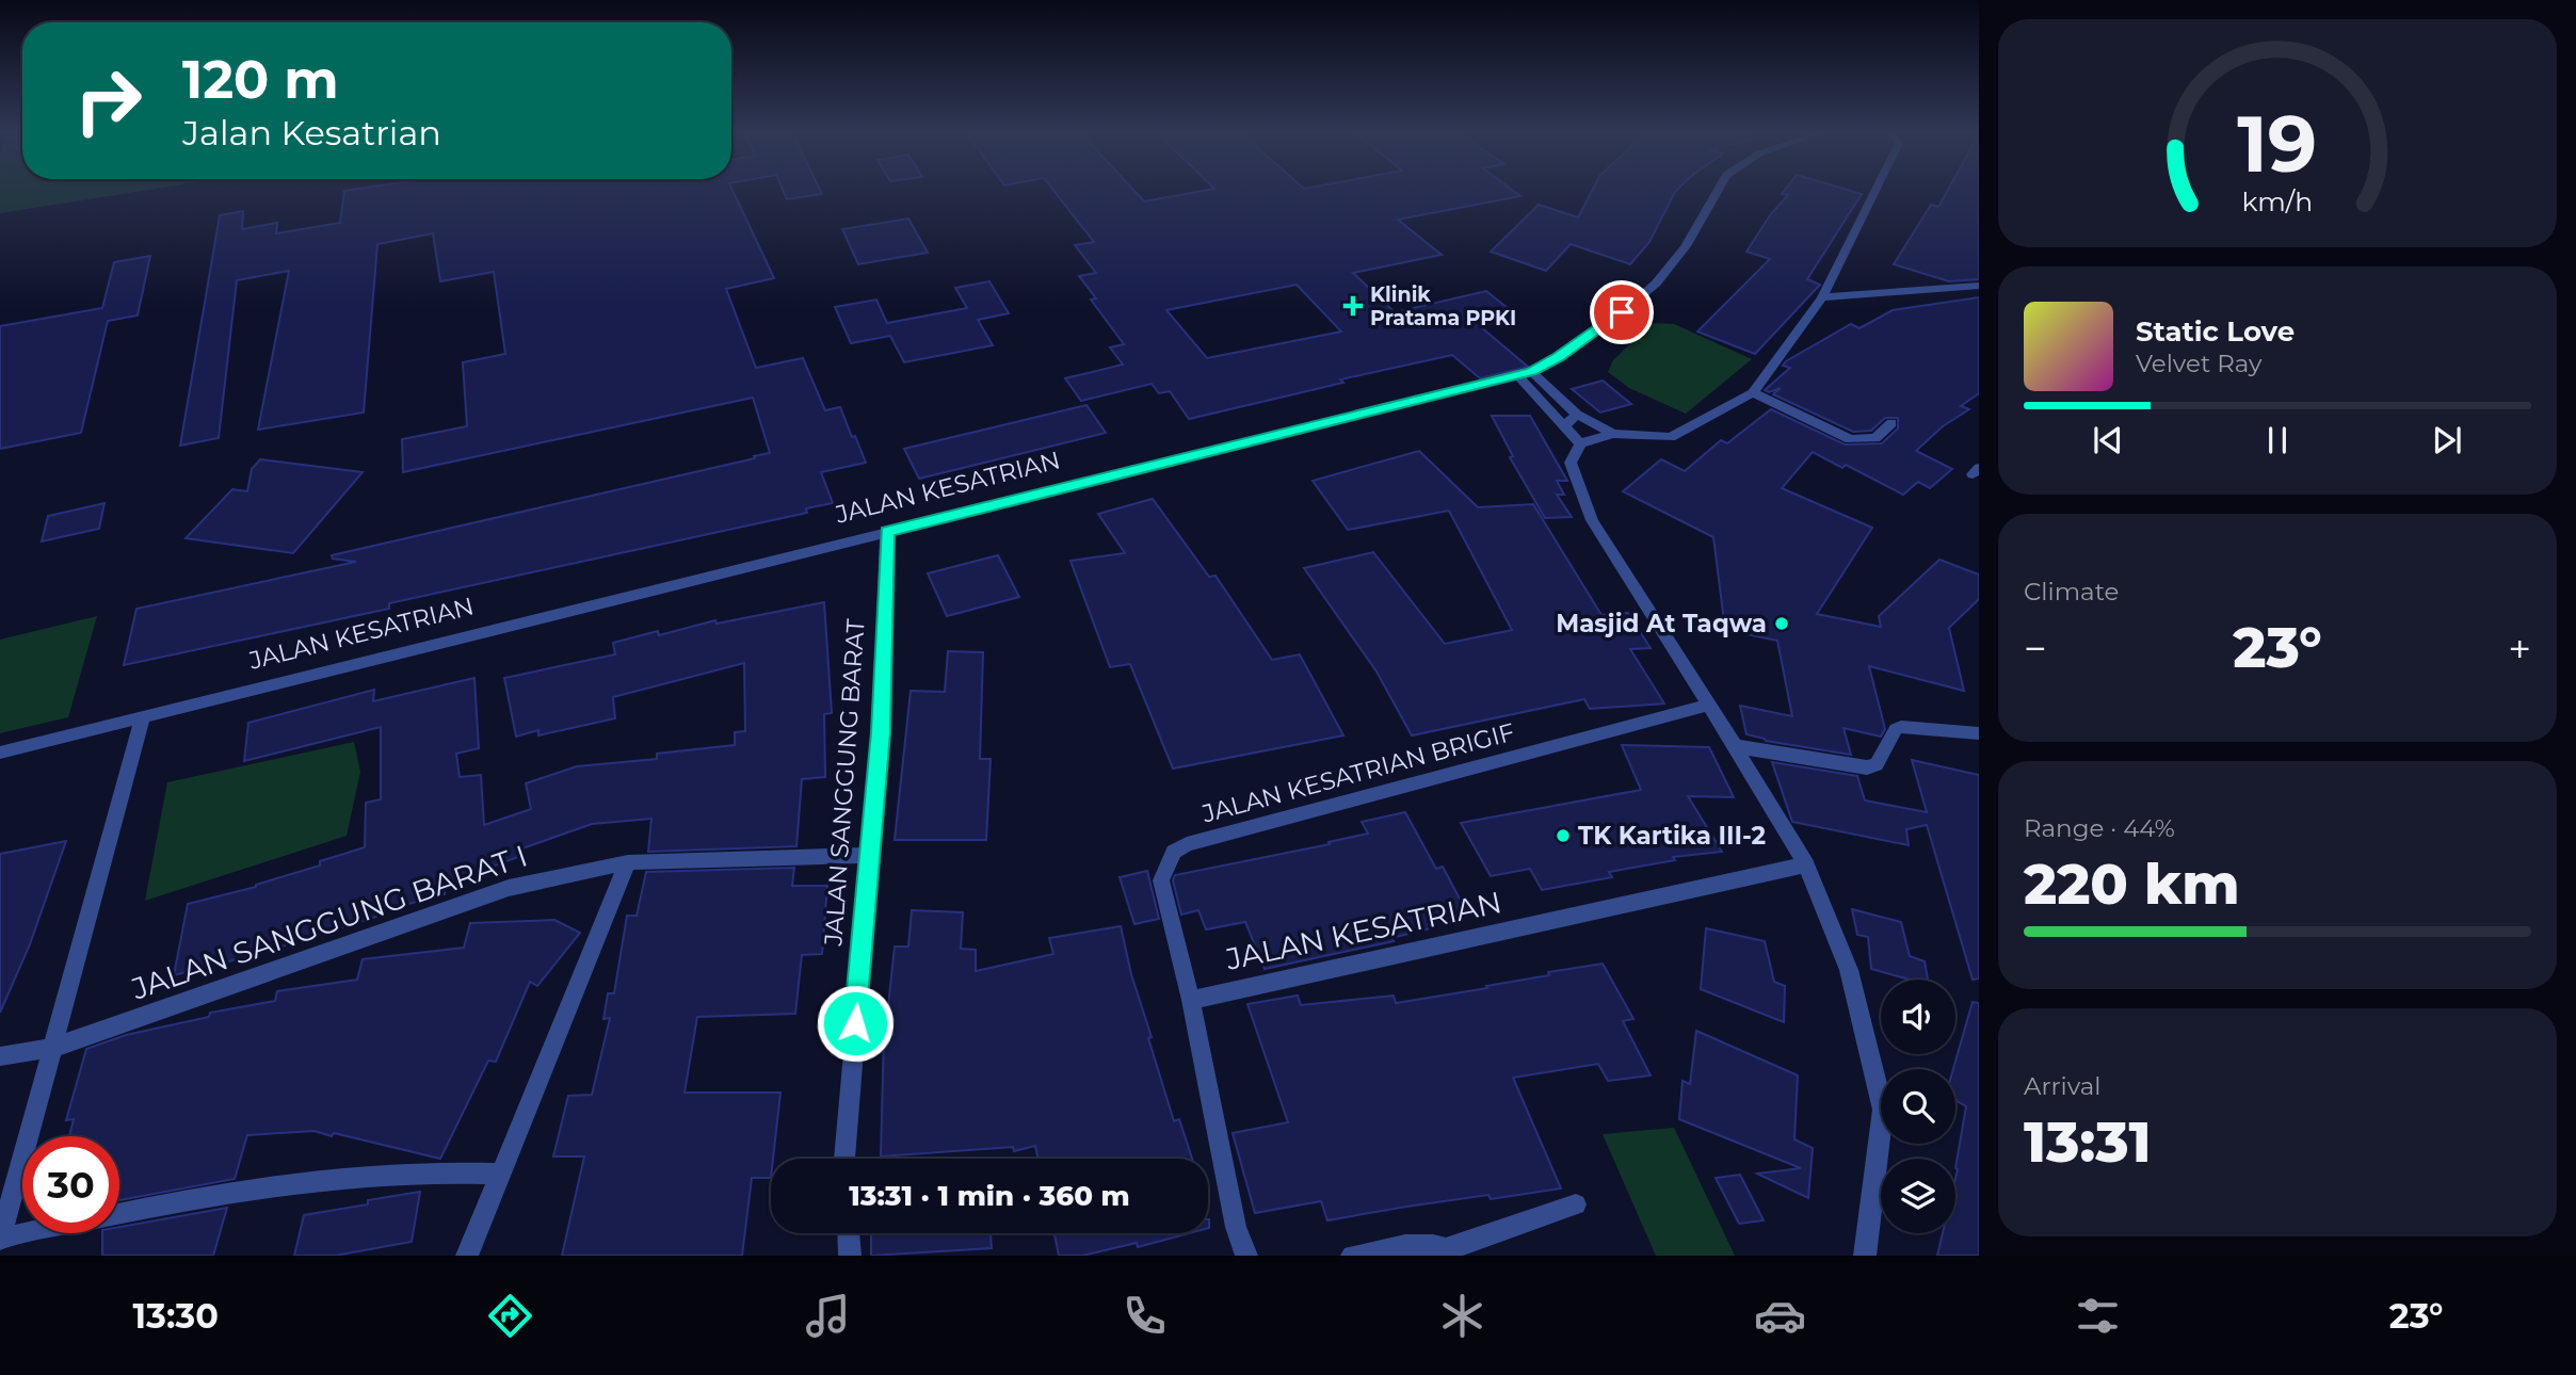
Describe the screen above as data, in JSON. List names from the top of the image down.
{
  "streets": {
    "street": [
      "JALAN KESATRIAN",
      "JALAN KESATRIAN BRIGIF",
      "JALAN SANGGUNG BARAT",
      "JALAN SANGGUNG BARAT I"
    ]
  },
  "crossings": [
    ["JALAN KESATRIAN", "JALAN KESATRIAN BRIGIF"],
    ["JALAN KESATRIAN", "JALAN SANGGUNG BARAT"],
    ["JALAN SANGGUNG BARAT", "JALAN SANGGUNG BARAT I"]
  ],
  "places": {
    "health": ["Klinik Pratama PPKI"],
    "other": ["Masjid At Taqwa", "TK Kartika III-2"]
  },
  "page": {
    "turn": ["120 m", "Jalan Kesatrian"],
    "song": ["Static Love", "Velvet Ray"],
    "tile": [
      "Climate",
      ["Range · 44%", "220 km"],
      ["Arrival", "13:31"]
    ],
    "heat": ["−", "23°", "+"],
    "limit": "30",
    "trip": "13:31 · 1 min · 360 m",
    "tabs": ["13:30", "23°"],
    "gauge": ["19", "km/h"]
  }
}
